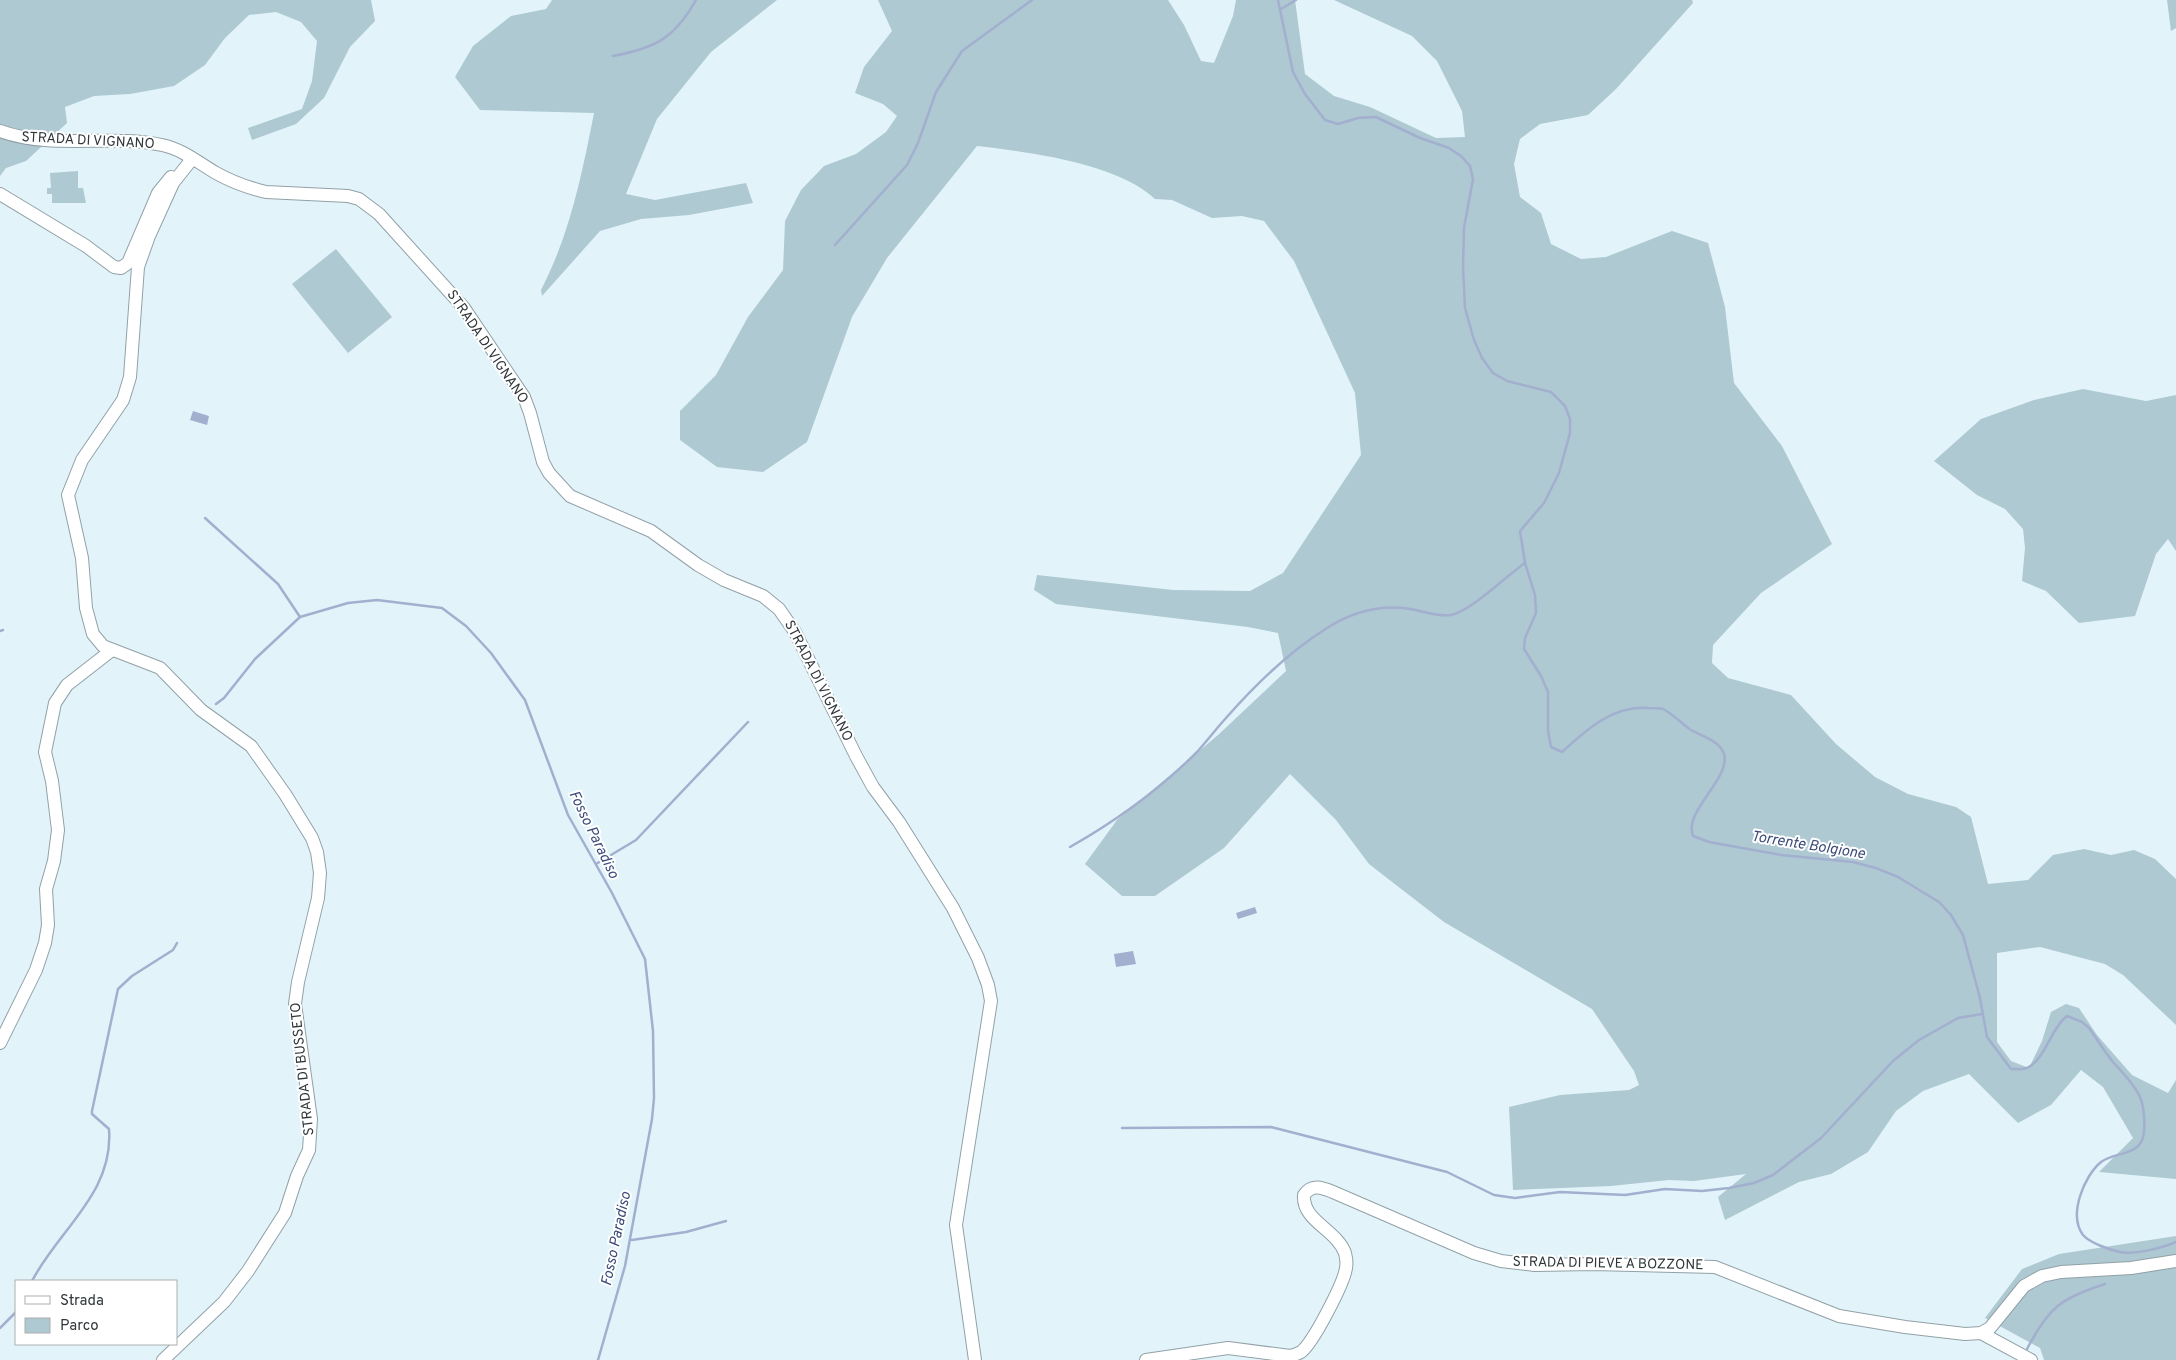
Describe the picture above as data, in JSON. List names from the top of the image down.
{
  "streets": {
    "street": ["STRADA DI VIGNANO", "STRADA DI BUSSETO", "STRADA DI PIEVE A BOZZONE"]
  },
  "crossings": [
    ["STRADA DI VIGNANO", "STRADA DI BUSSETO"]
  ],
  "water": ["Fosso Paradiso", "Torrente Bolgione"],
  "legend": ["Strada", "Parco"]
}
